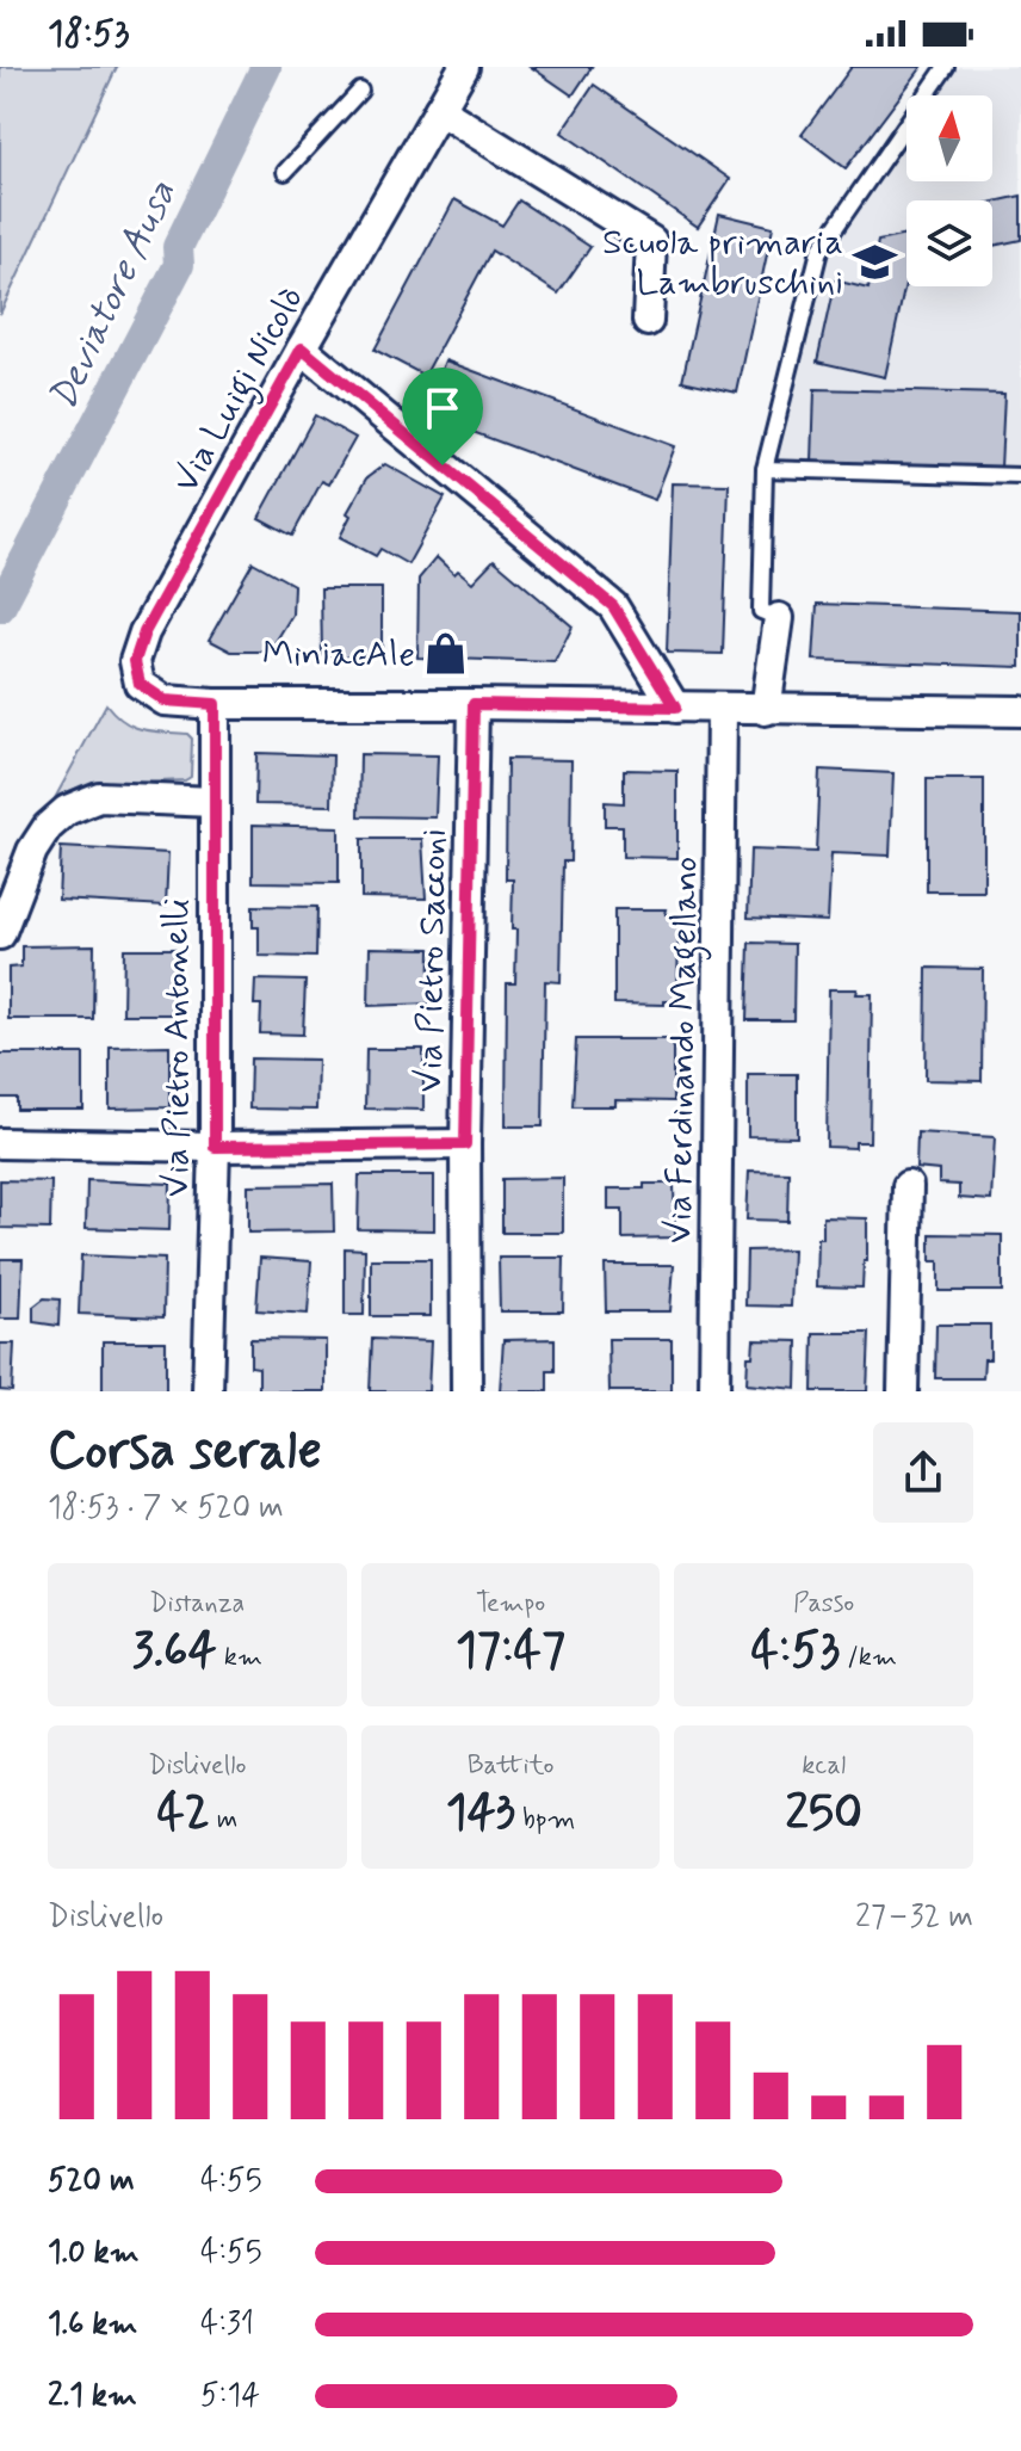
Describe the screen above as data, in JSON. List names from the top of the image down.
{
  "streets": {
    "street": [
      "Via Luigi Nicolò",
      "Via Pietro Sacconi",
      "Via Pietro Antonelli",
      "Via Ferdinando Magellano"
    ]
  },
  "crossings": [
    ["Via Luigi Nicolò", "Via Pietro Antonelli"]
  ],
  "water": ["Deviatore Ausa"],
  "places": {
    "school or university": ["Scuola primaria Lambruschini"],
    "shop": ["MiniacAle"]
  },
  "north": "top",
  "page": {
    "status": "18:53",
    "heading": ["Corsa serale", "18:53 · 7 × 520 m"],
    "stats": [
      ["Distanza", "3.64 km"],
      ["Tempo", "17:47"],
      ["Passo", "4:53 /km"],
      ["Dislivello", "42 m"],
      ["Battito", "143 bpm"],
      ["kcal", "250"]
    ],
    "chart": ["Dislivello", "27–32 m"],
    "list": [
      {
        "name": "520 m",
        "note": "4:55"
      },
      {
        "name": "1.0 km",
        "note": "4:55"
      },
      {
        "name": "1.6 km",
        "note": "4:31"
      },
      {
        "name": "2.1 km",
        "note": "5:14"
      }
    ]
  }
}
